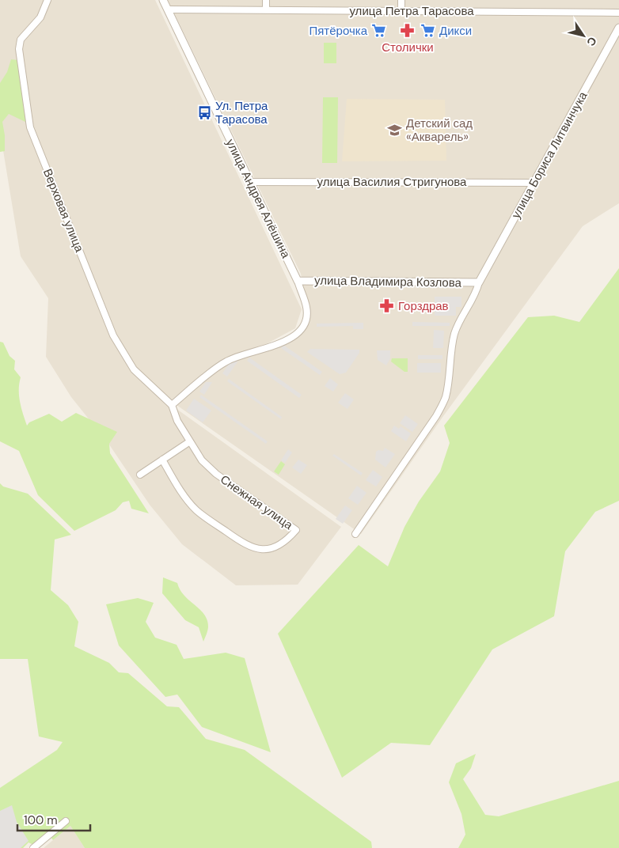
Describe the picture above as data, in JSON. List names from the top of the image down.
{
  "streets": {
    "street": [
      "улица Петра Тарасова",
      "улица Бориса Литвинчука",
      "улица Василия Стригунова",
      "улица Андрея Алёшина",
      "Верховая улица",
      "улица Владимира Козлова",
      "Снежная улица"
    ]
  },
  "crossings": [
    ["улица Петра Тарасова", "улица Андрея Алёшина"],
    ["улица Бориса Литвинчука", "улица Василия Стригунова"],
    ["улица Бориса Литвинчука", "улица Владимира Козлова"],
    ["улица Василия Стригунова", "улица Андрея Алёшина"],
    ["улица Андрея Алёшина", "улица Владимира Козлова"],
    ["Верховая улица", "Снежная улица"]
  ],
  "places": {
    "supermarket": ["Пятёрочка", "Дикси"],
    "pharmacy": ["Столички", "Горздрав"],
    "bus stop": ["Ул. Петра Тарасова"],
    "school or university": ["Детский сад «Акварель»"]
  },
  "scale_bar": "100 m",
  "north": "bottom right"
}
